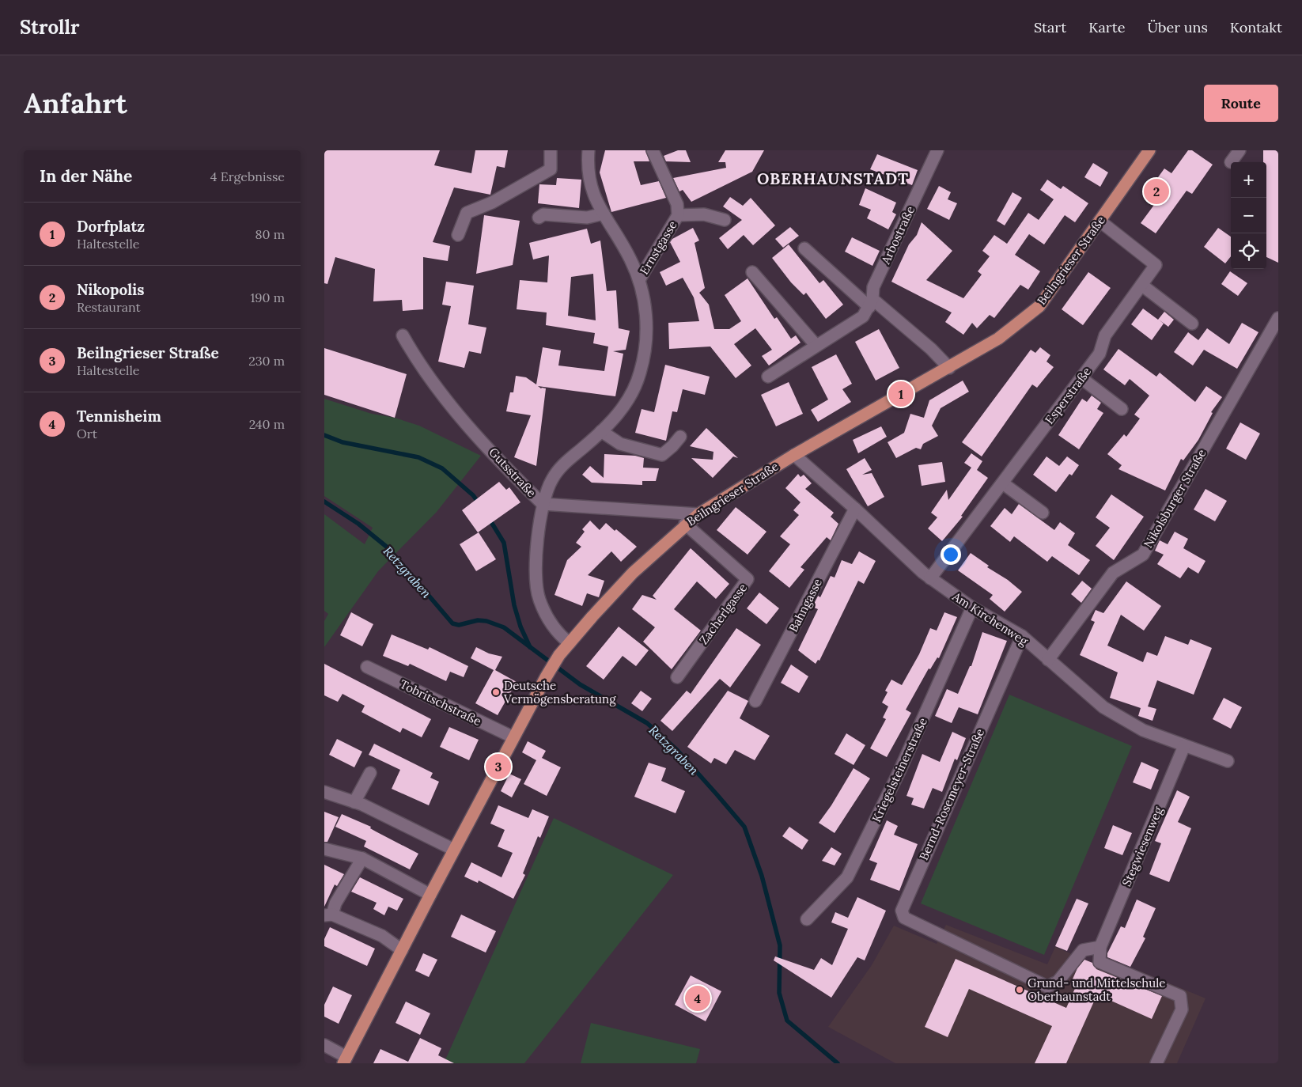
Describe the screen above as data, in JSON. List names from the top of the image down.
{
  "streets": {
    "main road": ["Beilngrieser Straße"],
    "street": [
      "Arbostraße",
      "Ernstgasse",
      "Esperstraße",
      "Gutsstraße",
      "Nikolsburger Straße",
      "Bahngasse",
      "Zacherlgasse",
      "Am Kirchenweg",
      "Tobritschstraße",
      "Kriegelsteinerstraße",
      "Bernd-Rosemeyer-Straße",
      "Stegwiesenweg"
    ]
  },
  "crossings": [
    ["Beilngrieser Straße", "Esperstraße"],
    ["Beilngrieser Straße", "Gutsstraße"],
    ["Beilngrieser Straße", "Zacherlgasse"],
    ["Beilngrieser Straße", "Am Kirchenweg"],
    ["Beilngrieser Straße", "Tobritschstraße"],
    ["Esperstraße", "Am Kirchenweg"],
    ["Nikolsburger Straße", "Am Kirchenweg"],
    ["Bahngasse", "Am Kirchenweg"],
    ["Am Kirchenweg", "Kriegelsteinerstraße"],
    ["Am Kirchenweg", "Bernd-Rosemeyer-Straße"],
    ["Am Kirchenweg", "Stegwiesenweg"],
    ["Bernd-Rosemeyer-Straße", "Stegwiesenweg"]
  ],
  "districts": ["OBERHAUNSTADT"],
  "water": ["Retzgraben"],
  "places": ["Deutsche Vermögensberatung", "Grund- und Mittelschule Oberhaunstadt"],
  "page": {
    "header": "Strollr",
    "nav": [
      "Start",
      "Karte",
      "Über uns",
      "Kontakt"
    ],
    "buttons": "Route",
    "title": "Anfahrt",
    "heading": ["In der Nähe", "4 Ergebnisse"],
    "map_buttons": ["+", "−"],
    "pins": [
      "2",
      "1",
      "3",
      "4"
    ],
    "list": [
      {
        "mark": "1",
        "name": "Dorfplatz",
        "note": "Haltestelle",
        "value": "80 m"
      },
      {
        "mark": "2",
        "name": "Nikopolis",
        "note": "Restaurant",
        "value": "190 m"
      },
      {
        "mark": "3",
        "name": "Beilngrieser Straße",
        "note": "Haltestelle",
        "value": "230 m"
      },
      {
        "mark": "4",
        "name": "Tennisheim",
        "note": "Ort",
        "value": "240 m"
      }
    ]
  }
}
